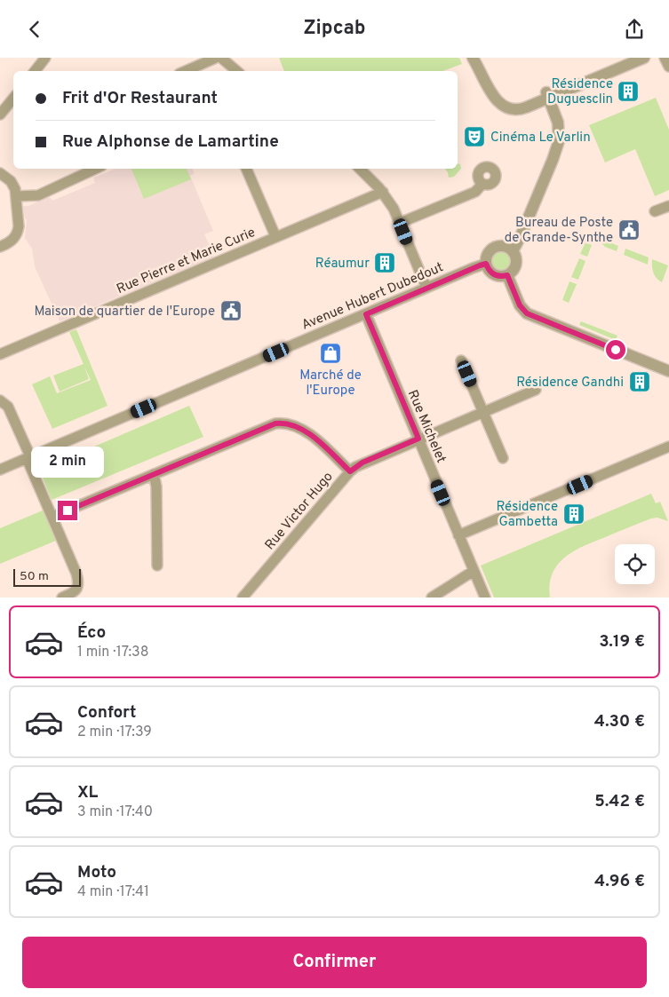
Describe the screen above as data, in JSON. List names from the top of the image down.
{
  "streets": {
    "street": [
      "Rue Pierre et Marie Curie",
      "Avenue Hubert Dubedout",
      "Rue Michelet",
      "Rue Victor Hugo"
    ]
  },
  "crossings": [
    ["Avenue Hubert Dubedout", "Rue Michelet"],
    ["Rue Michelet", "Rue Victor Hugo"]
  ],
  "places": {
    "building": [
      "Résidence Duguesclin",
      "Réaumur",
      "Résidence Gandhi",
      "Résidence Gambetta"
    ],
    "theatre": ["Cinéma Le Varlin"],
    "public building": ["Bureau de Poste de Grande-Synthe", "Maison de quartier de l'Europe"],
    "shop": ["Marché de l'Europe"]
  },
  "scale_bar": "50 m",
  "page": {
    "header": "Zipcab",
    "banner": ["Frit d'Or Restaurant", "Rue Alphonse de Lamartine"],
    "bubble": "2 min",
    "scale": "50 m",
    "list": [
      {
        "name": "Éco",
        "note": "1 min · 17:38",
        "value": "3.19 €"
      },
      {
        "name": "Confort",
        "note": "2 min · 17:39",
        "value": "4.30 €"
      },
      {
        "name": "XL",
        "note": "3 min · 17:40",
        "value": "5.42 €"
      },
      {
        "name": "Moto",
        "note": "4 min · 17:41",
        "value": "4.96 €"
      }
    ],
    "buttons": "Confirmer"
  }
}
